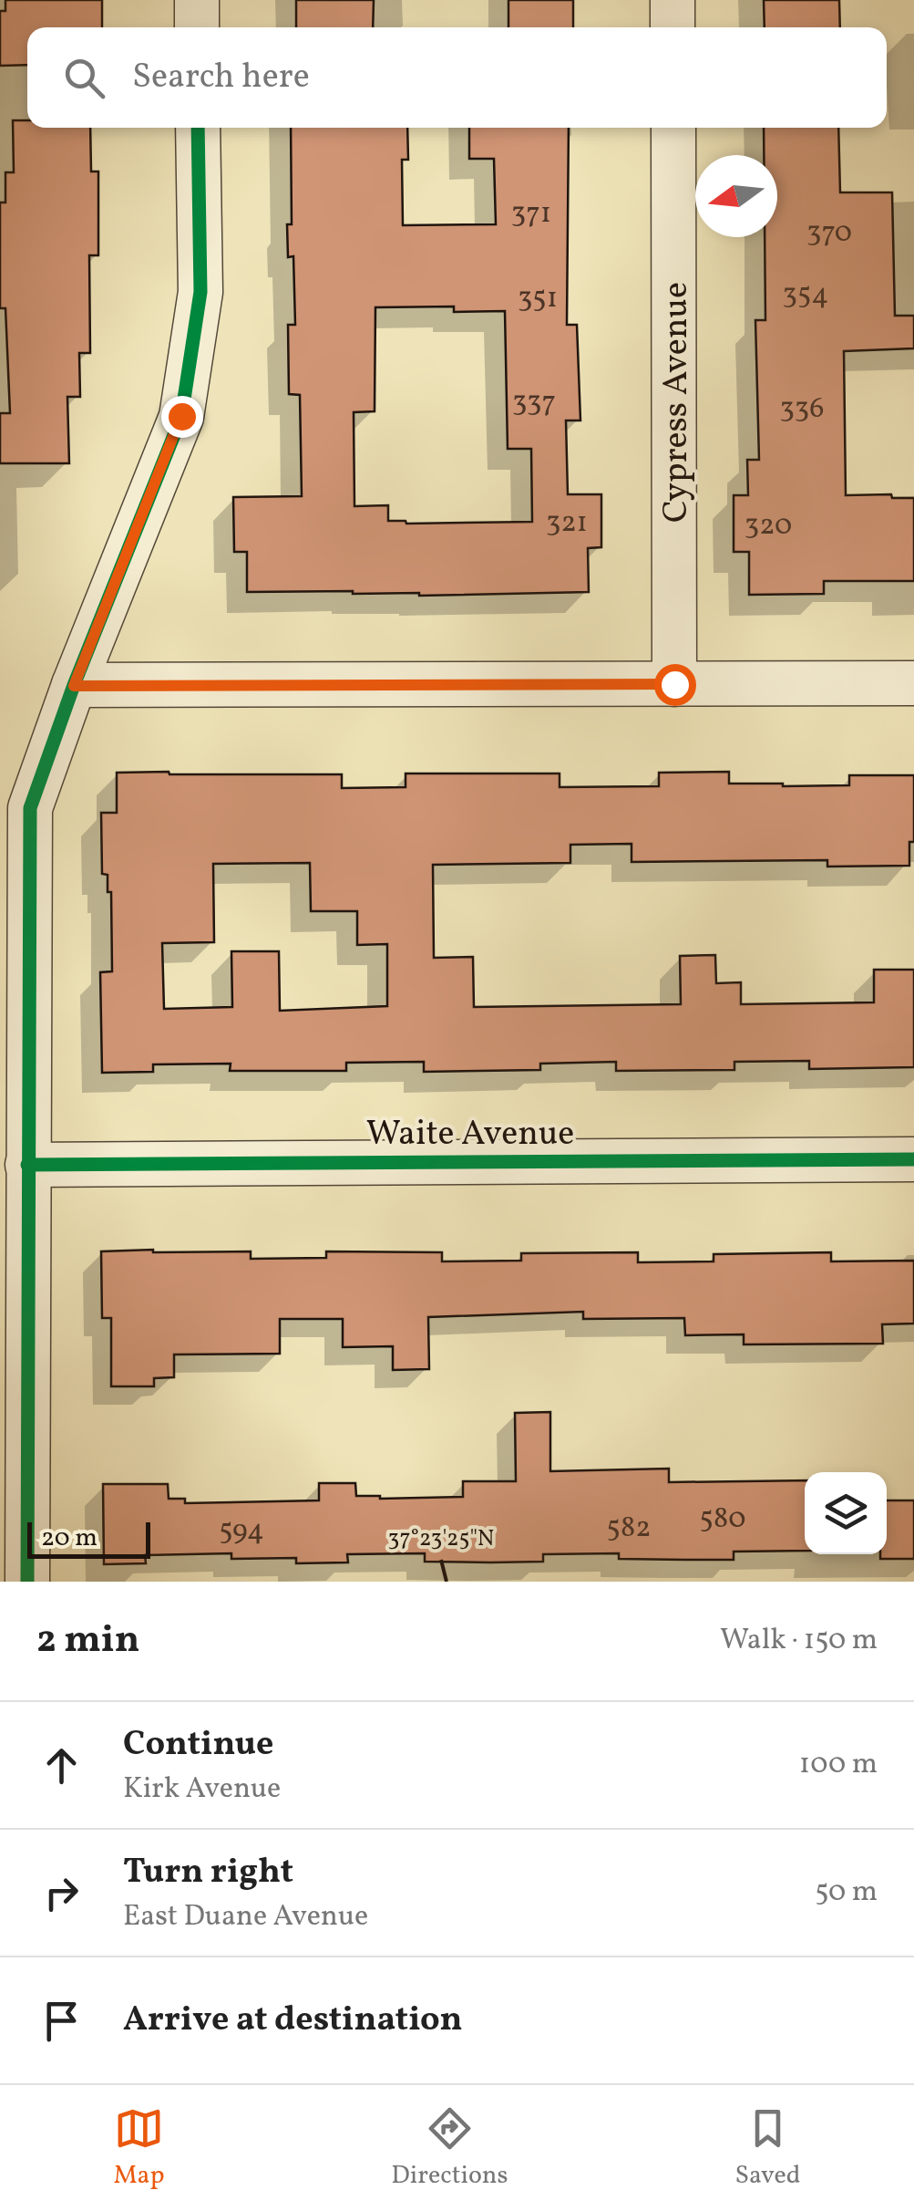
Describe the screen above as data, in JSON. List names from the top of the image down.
{
  "streets": {
    "street": ["Cypress Avenue", "Waite Avenue"]
  },
  "house_numbers": [
    "371",
    "370",
    "354",
    "351",
    "337",
    "336",
    "321",
    "320",
    "580",
    "582",
    "594"
  ],
  "scale_bar": "20 m",
  "north": "left",
  "page": {
    "search": "Search here",
    "scale": "20 m",
    "heading": ["2 min", "Walk · 150 m"],
    "list": [
      ["Continue", "Kirk Avenue", "100 m"],
      ["Turn right", "East Duane Avenue", "50 m"],
      "Arrive at destination"
    ],
    "nav": ["Map", "Directions", "Saved"]
  },
  "coordinates": ["37°23'25\"N"]
}
